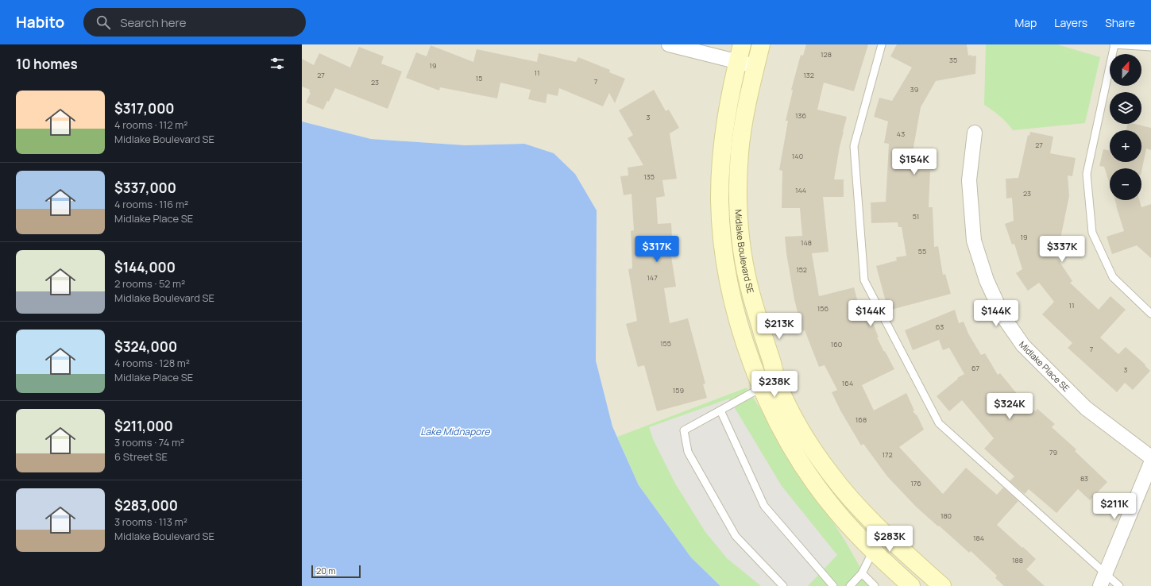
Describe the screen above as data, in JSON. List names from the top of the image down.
{
  "streets": {
    "street": ["Midlake Boulevard SE", "Midlake Place SE"]
  },
  "water": ["Lake Midnapore"],
  "house_numbers": [
    "128",
    "35",
    "19",
    "11",
    "27",
    "132",
    "15",
    "7",
    "23",
    "39",
    "136",
    "3",
    "43",
    "27",
    "140",
    "135",
    "144",
    "23",
    "51",
    "19",
    "148",
    "55",
    "152",
    "147",
    "11",
    "156",
    "63",
    "155",
    "160",
    "7",
    "67",
    "3",
    "164",
    "159",
    "168",
    "79",
    "172",
    "83",
    "176",
    "180",
    "184",
    "188"
  ],
  "scale_bar": "20 m",
  "north": "top",
  "page": {
    "header": "Habito",
    "search": "Search here",
    "nav": ["Map", "Layers", "Share"],
    "heading": "10 homes",
    "map_buttons": ["+", "−"],
    "list": [
      {
        "name": "$317,000",
        "note": "4 rooms · 112 m² · Midlake Boulevard SE"
      },
      {
        "name": "$337,000",
        "note": "4 rooms · 116 m² · Midlake Place SE"
      },
      {
        "name": "$144,000",
        "note": "2 rooms · 52 m² · Midlake Boulevard SE"
      },
      {
        "name": "$324,000",
        "note": "4 rooms · 128 m² · Midlake Place SE"
      },
      {
        "name": "$211,000",
        "note": "3 rooms · 74 m² · 6 Street SE"
      },
      {
        "name": "$283,000",
        "note": "3 rooms · 113 m² · Midlake Boulevard SE"
      }
    ],
    "price": [
      "$154K",
      "$317K",
      "$337K",
      "$144K",
      "$144K",
      "$213K",
      "$238K",
      "$324K",
      "$211K",
      "$283K"
    ],
    "scale": "20 m"
  }
}
